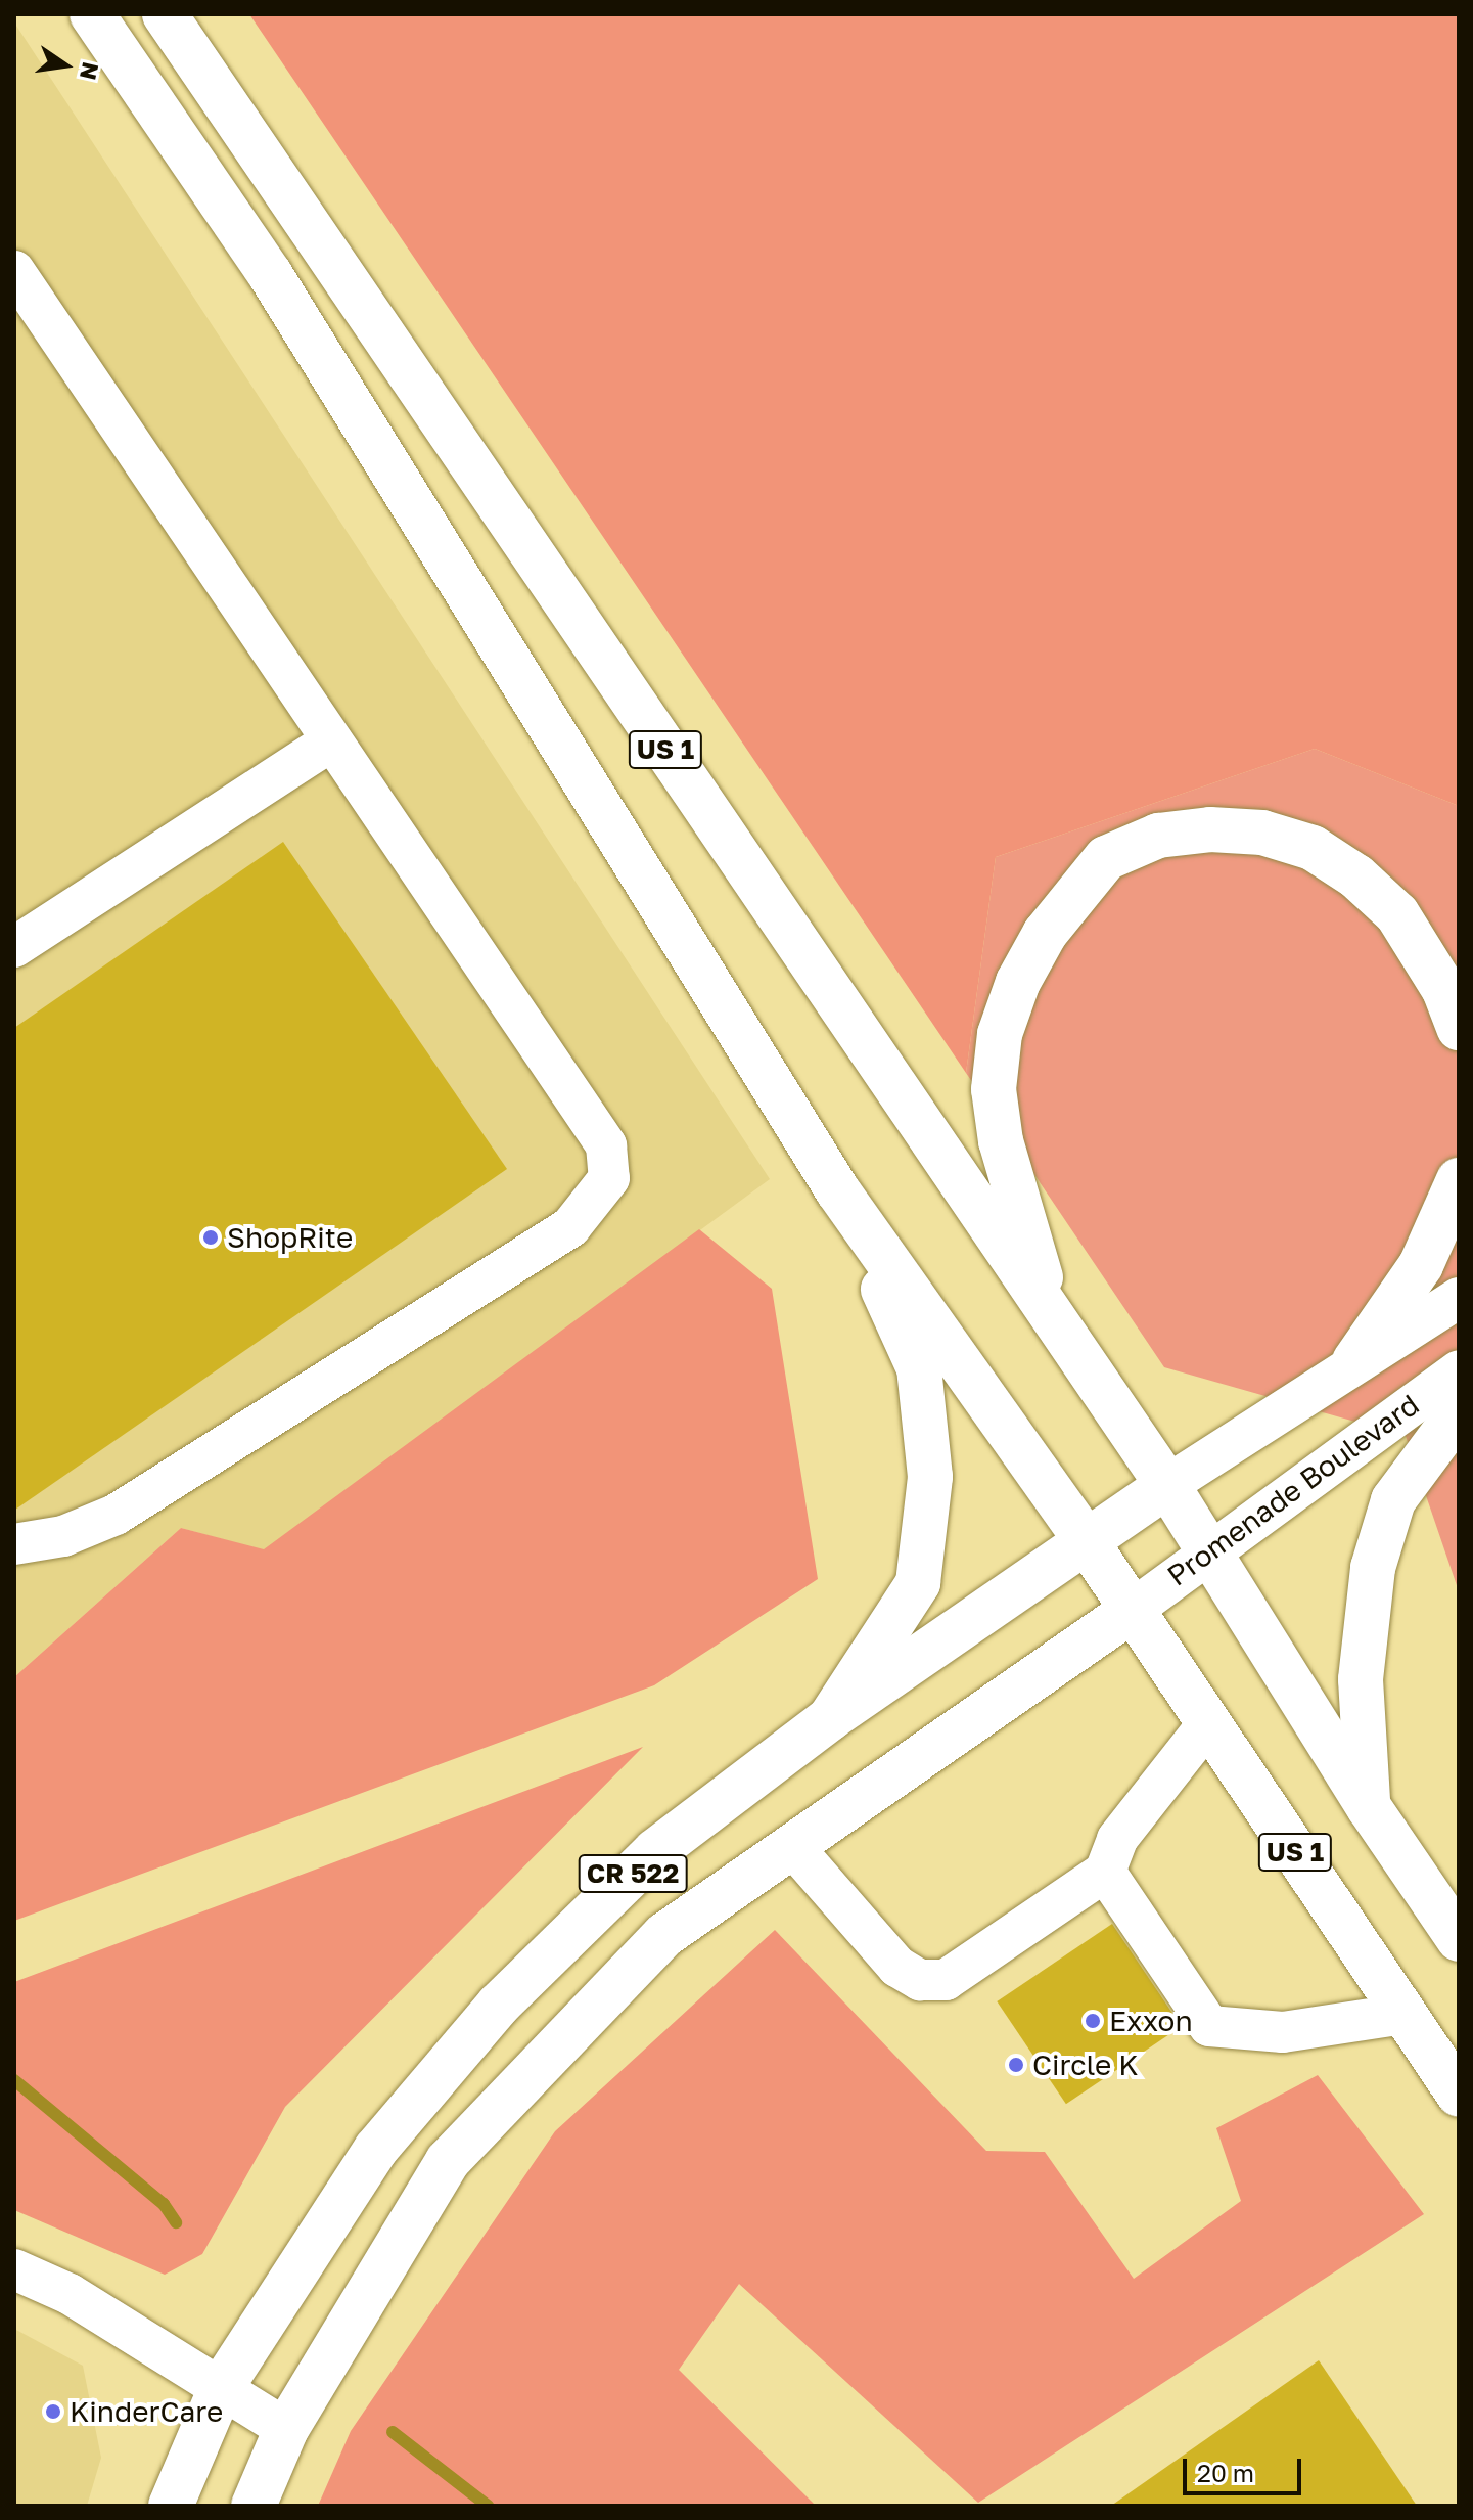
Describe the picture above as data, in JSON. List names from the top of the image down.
{
  "streets": {
    "main road": ["US 1", "CR 522"],
    "street": ["Promenade Boulevard"]
  },
  "crossings": [
    ["US 1", "Promenade Boulevard"],
    ["US 1", "CR 522"],
    ["Promenade Boulevard", "CR 522"]
  ],
  "places": [
    "ShopRite",
    "Exxon",
    "Circle K",
    "KinderCare"
  ],
  "scale_bar": "20 m",
  "north": "right"
}
